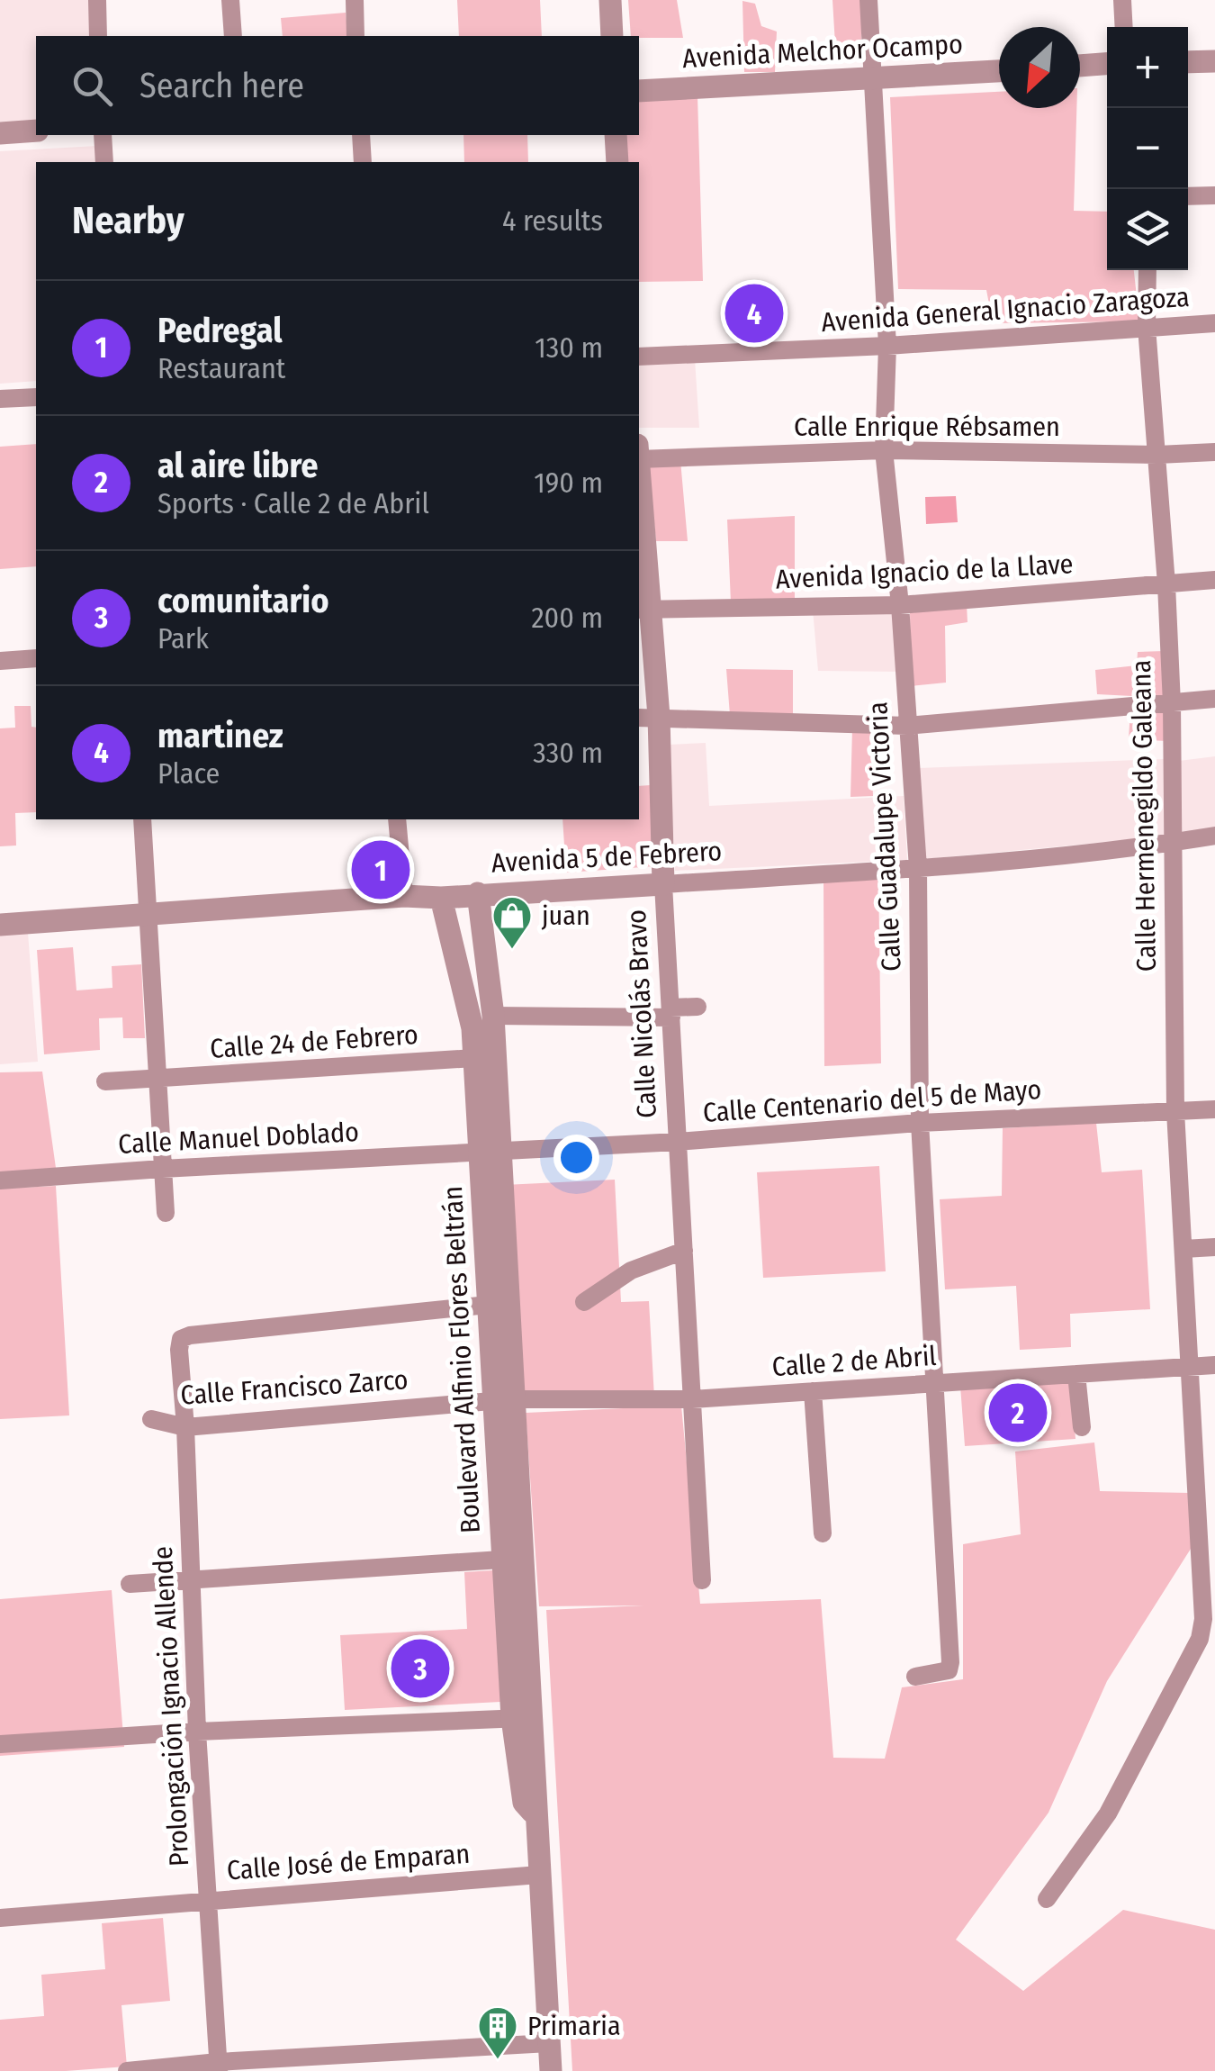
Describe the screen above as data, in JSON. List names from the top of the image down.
{
  "streets": {
    "street": [
      "Avenida Melchor Ocampo",
      "Avenida General Ignacio Zaragoza",
      "Calle Enrique Rébsamen",
      "Avenida Ignacio de la Llave",
      "Calle Hermenegildo Galeana",
      "Calle Guadalupe Victoria",
      "Avenida 5 de Febrero",
      "Calle Nicolás Bravo",
      "Calle 24 de Febrero",
      "Calle Centenario del 5 de Mayo",
      "Calle Manuel Doblado",
      "Boulevard Alfinio Flores Beltrán",
      "Calle 2 de Abril",
      "Calle Francisco Zarco",
      "Prolongación Ignacio Allende",
      "Calle José de Emparan"
    ]
  },
  "crossings": [
    ["Avenida Melchor Ocampo", "Calle Guadalupe Victoria"],
    ["Avenida General Ignacio Zaragoza", "Calle Hermenegildo Galeana"],
    ["Avenida General Ignacio Zaragoza", "Calle Guadalupe Victoria"],
    ["Calle Enrique Rébsamen", "Calle Hermenegildo Galeana"],
    ["Calle Enrique Rébsamen", "Calle Guadalupe Victoria"],
    ["Avenida Ignacio de la Llave", "Calle Hermenegildo Galeana"],
    ["Avenida Ignacio de la Llave", "Calle Guadalupe Victoria"],
    ["Avenida Ignacio de la Llave", "Calle Nicolás Bravo"],
    ["Calle Hermenegildo Galeana", "Avenida 5 de Febrero"],
    ["Calle Hermenegildo Galeana", "Calle Centenario del 5 de Mayo"],
    ["Calle Hermenegildo Galeana", "Calle 2 de Abril"],
    ["Calle Guadalupe Victoria", "Avenida 5 de Febrero"],
    ["Calle Guadalupe Victoria", "Calle Centenario del 5 de Mayo"],
    ["Calle Guadalupe Victoria", "Calle 2 de Abril"],
    ["Avenida 5 de Febrero", "Calle Nicolás Bravo"],
    ["Avenida 5 de Febrero", "Boulevard Alfinio Flores Beltrán"],
    ["Calle Nicolás Bravo", "Calle Centenario del 5 de Mayo"],
    ["Calle Nicolás Bravo", "Calle 2 de Abril"],
    ["Calle 24 de Febrero", "Boulevard Alfinio Flores Beltrán"],
    ["Calle Centenario del 5 de Mayo", "Calle Manuel Doblado"],
    ["Calle Centenario del 5 de Mayo", "Boulevard Alfinio Flores Beltrán"],
    ["Calle Manuel Doblado", "Boulevard Alfinio Flores Beltrán"],
    ["Boulevard Alfinio Flores Beltrán", "Calle 2 de Abril"],
    ["Boulevard Alfinio Flores Beltrán", "Calle Francisco Zarco"],
    ["Boulevard Alfinio Flores Beltrán", "Prolongación Ignacio Allende"],
    ["Boulevard Alfinio Flores Beltrán", "Calle José de Emparan"],
    ["Calle 2 de Abril", "Calle Francisco Zarco"],
    ["Calle Francisco Zarco", "Prolongación Ignacio Allende"],
    ["Prolongación Ignacio Allende", "Calle José de Emparan"]
  ],
  "places": {
    "shop": ["juan"],
    "building": ["Primaria"]
  },
  "north": "bottom left",
  "page": {
    "map_buttons": ["+", "−"],
    "search": "Search here",
    "heading": ["Nearby", "4 results"],
    "list": [
      {
        "mark": "1",
        "name": "Pedregal",
        "note": "Restaurant",
        "value": "130 m"
      },
      {
        "mark": "2",
        "name": "al aire libre",
        "note": "Sports · Calle 2 de Abril",
        "value": "190 m"
      },
      {
        "mark": "3",
        "name": "comunitario",
        "note": "Park",
        "value": "200 m"
      },
      {
        "mark": "4",
        "name": "martinez",
        "note": "Place",
        "value": "330 m"
      }
    ],
    "pins": [
      "4",
      "1",
      "2",
      "3"
    ]
  }
}
